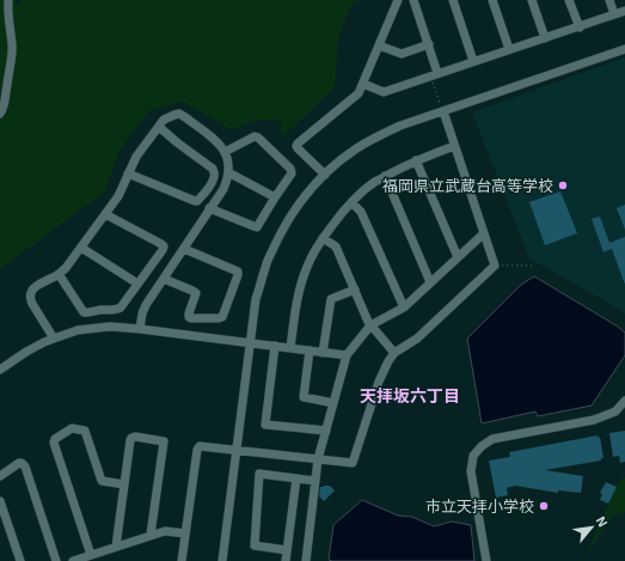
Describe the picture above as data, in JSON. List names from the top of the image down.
{
  "districts": ["天拝坂六丁目"],
  "places": ["福岡県立武蔵台高等学校", "市立天拝小学校"],
  "north": "top right"
}
